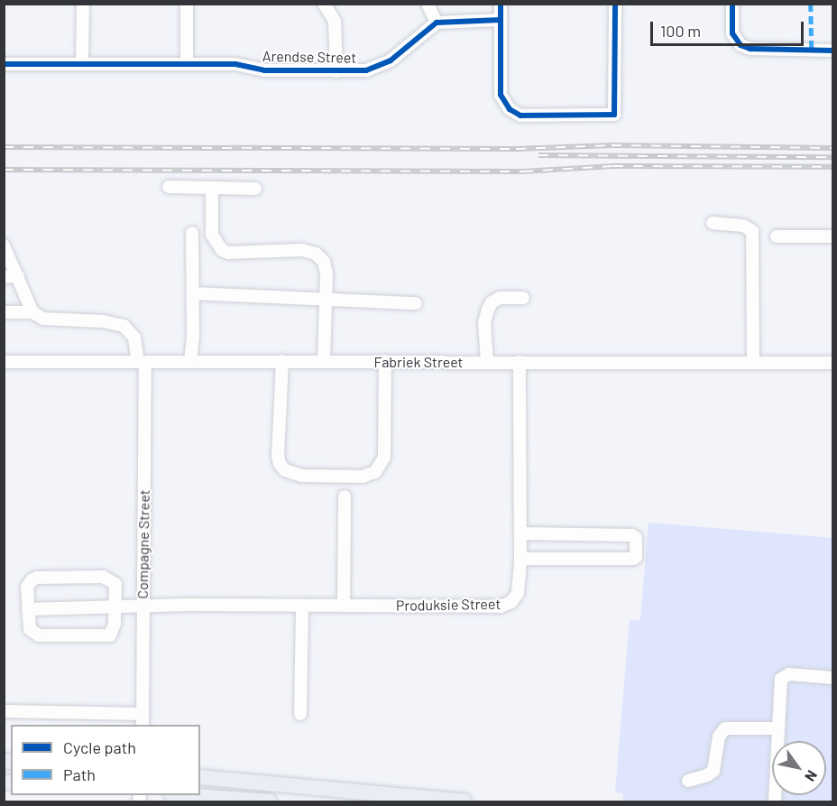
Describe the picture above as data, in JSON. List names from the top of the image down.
{
  "streets": {
    "street": [
      "Arendse Street",
      "Fabriek Street",
      "Compagne Street",
      "Produksie Street"
    ]
  },
  "crossings": [
    ["Fabriek Street", "Compagne Street"],
    ["Fabriek Street", "Produksie Street"],
    ["Compagne Street", "Produksie Street"]
  ],
  "legend": ["Cycle path", "Path"],
  "scale_bar": "100 m",
  "north": "bottom right"
}
